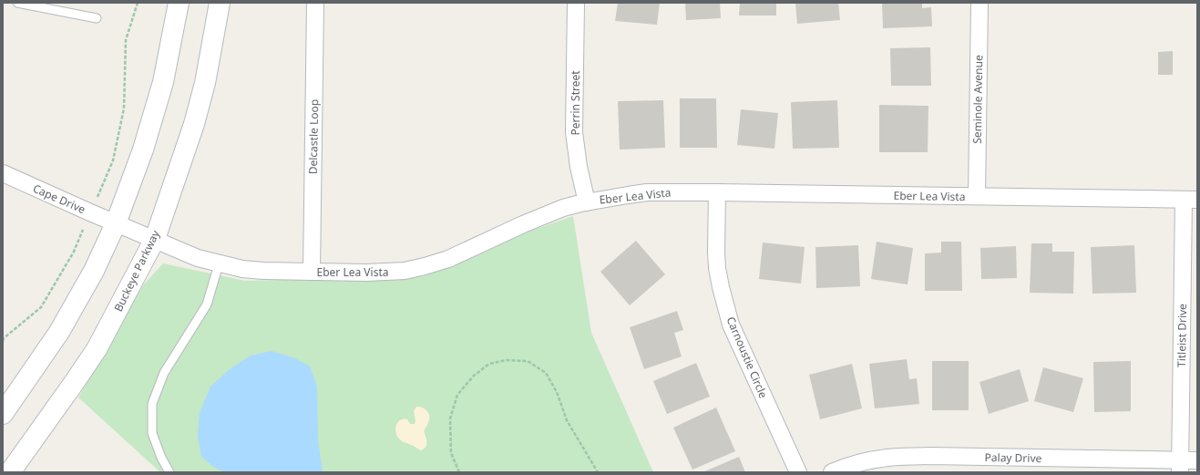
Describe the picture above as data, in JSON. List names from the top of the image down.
{
  "streets": {
    "street": [
      "Seminole Avenue",
      "Perrin Street",
      "Delcastle Loop",
      "Eber Lea Vista",
      "Cape Drive",
      "Buckeye Parkway",
      "Titleist Drive",
      "Carnoustie Circle",
      "Palay Drive"
    ]
  },
  "crossings": [
    ["Seminole Avenue", "Eber Lea Vista"],
    ["Perrin Street", "Eber Lea Vista"],
    ["Delcastle Loop", "Eber Lea Vista"],
    ["Eber Lea Vista", "Cape Drive"],
    ["Eber Lea Vista", "Buckeye Parkway"],
    ["Eber Lea Vista", "Titleist Drive"],
    ["Eber Lea Vista", "Carnoustie Circle"],
    ["Titleist Drive", "Palay Drive"]
  ]
}
